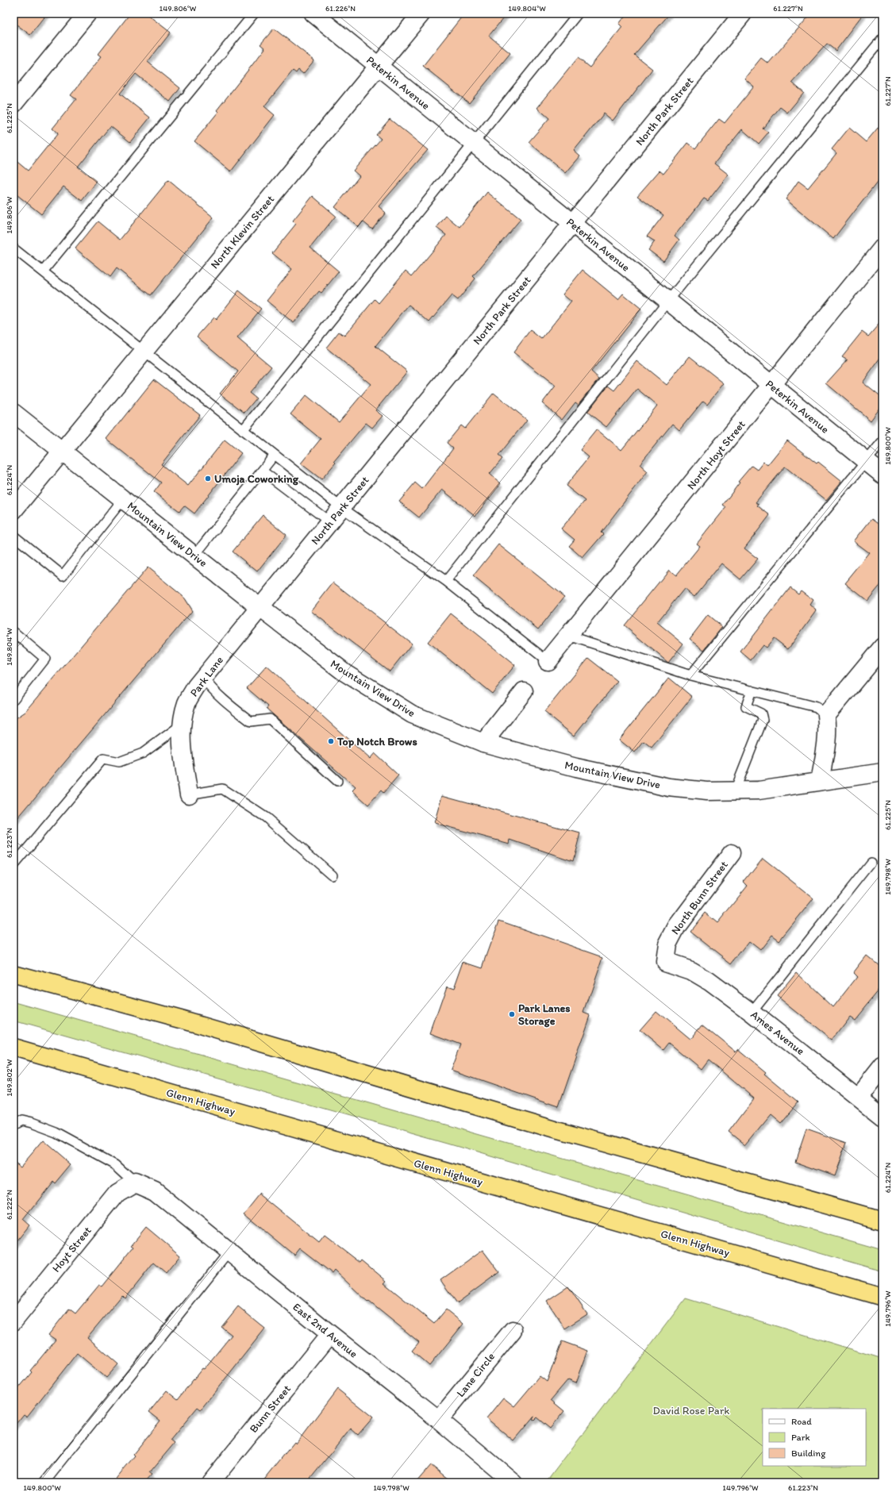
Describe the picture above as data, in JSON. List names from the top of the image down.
{
  "streets": {
    "highway": ["Glenn Highway"],
    "street": [
      "Peterkin Avenue",
      "North Park Street",
      "North Klevin Street",
      "North Hoyt Street",
      "Mountain View Drive",
      "Park Lane",
      "North Bunn Street",
      "Ames Avenue",
      "Hoyt Street",
      "East 2nd Avenue",
      "Lane Circle",
      "Bunn Street"
    ]
  },
  "crossings": [
    ["Peterkin Avenue", "North Park Street"],
    ["Peterkin Avenue", "North Klevin Street"],
    ["Peterkin Avenue", "North Hoyt Street"],
    ["North Park Street", "Mountain View Drive"],
    ["North Park Street", "Park Lane"],
    ["North Klevin Street", "Mountain View Drive"],
    ["Mountain View Drive", "Park Lane"],
    ["North Bunn Street", "Ames Avenue"],
    ["Hoyt Street", "East 2nd Avenue"],
    ["East 2nd Avenue", "Lane Circle"],
    ["East 2nd Avenue", "Bunn Street"]
  ],
  "parks": ["David Rose Park"],
  "places": ["Umoja Coworking", "Top Notch Brows", "Park Lanes Storage"],
  "legend": ["Road", "Park", "Building"],
  "coordinates": [
    "149.806°W",
    "61.226°N",
    "149.804°W",
    "61.227°N",
    "61.225°N",
    "149.800°W",
    "61.224°N",
    "61.223°N",
    "149.798°W",
    "149.802°W",
    "61.222°N",
    "149.796°W"
  ]
}
